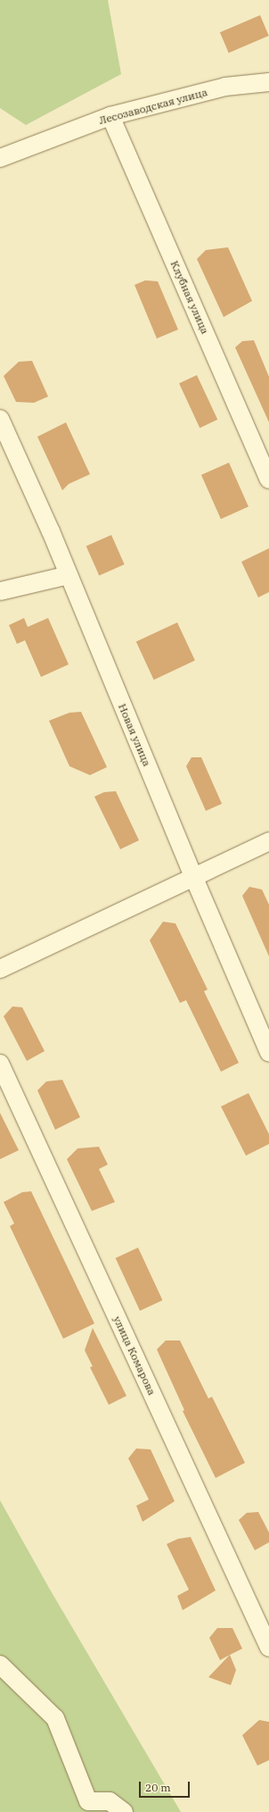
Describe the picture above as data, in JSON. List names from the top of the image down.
{
  "streets": {
    "street": [
      "Лесозаводская улица",
      "Клубная улица",
      "Новая улица",
      "улица Комарова"
    ]
  },
  "crossings": [
    ["Лесозаводская улица", "Клубная улица"]
  ],
  "scale_bar": "20 m"
}
